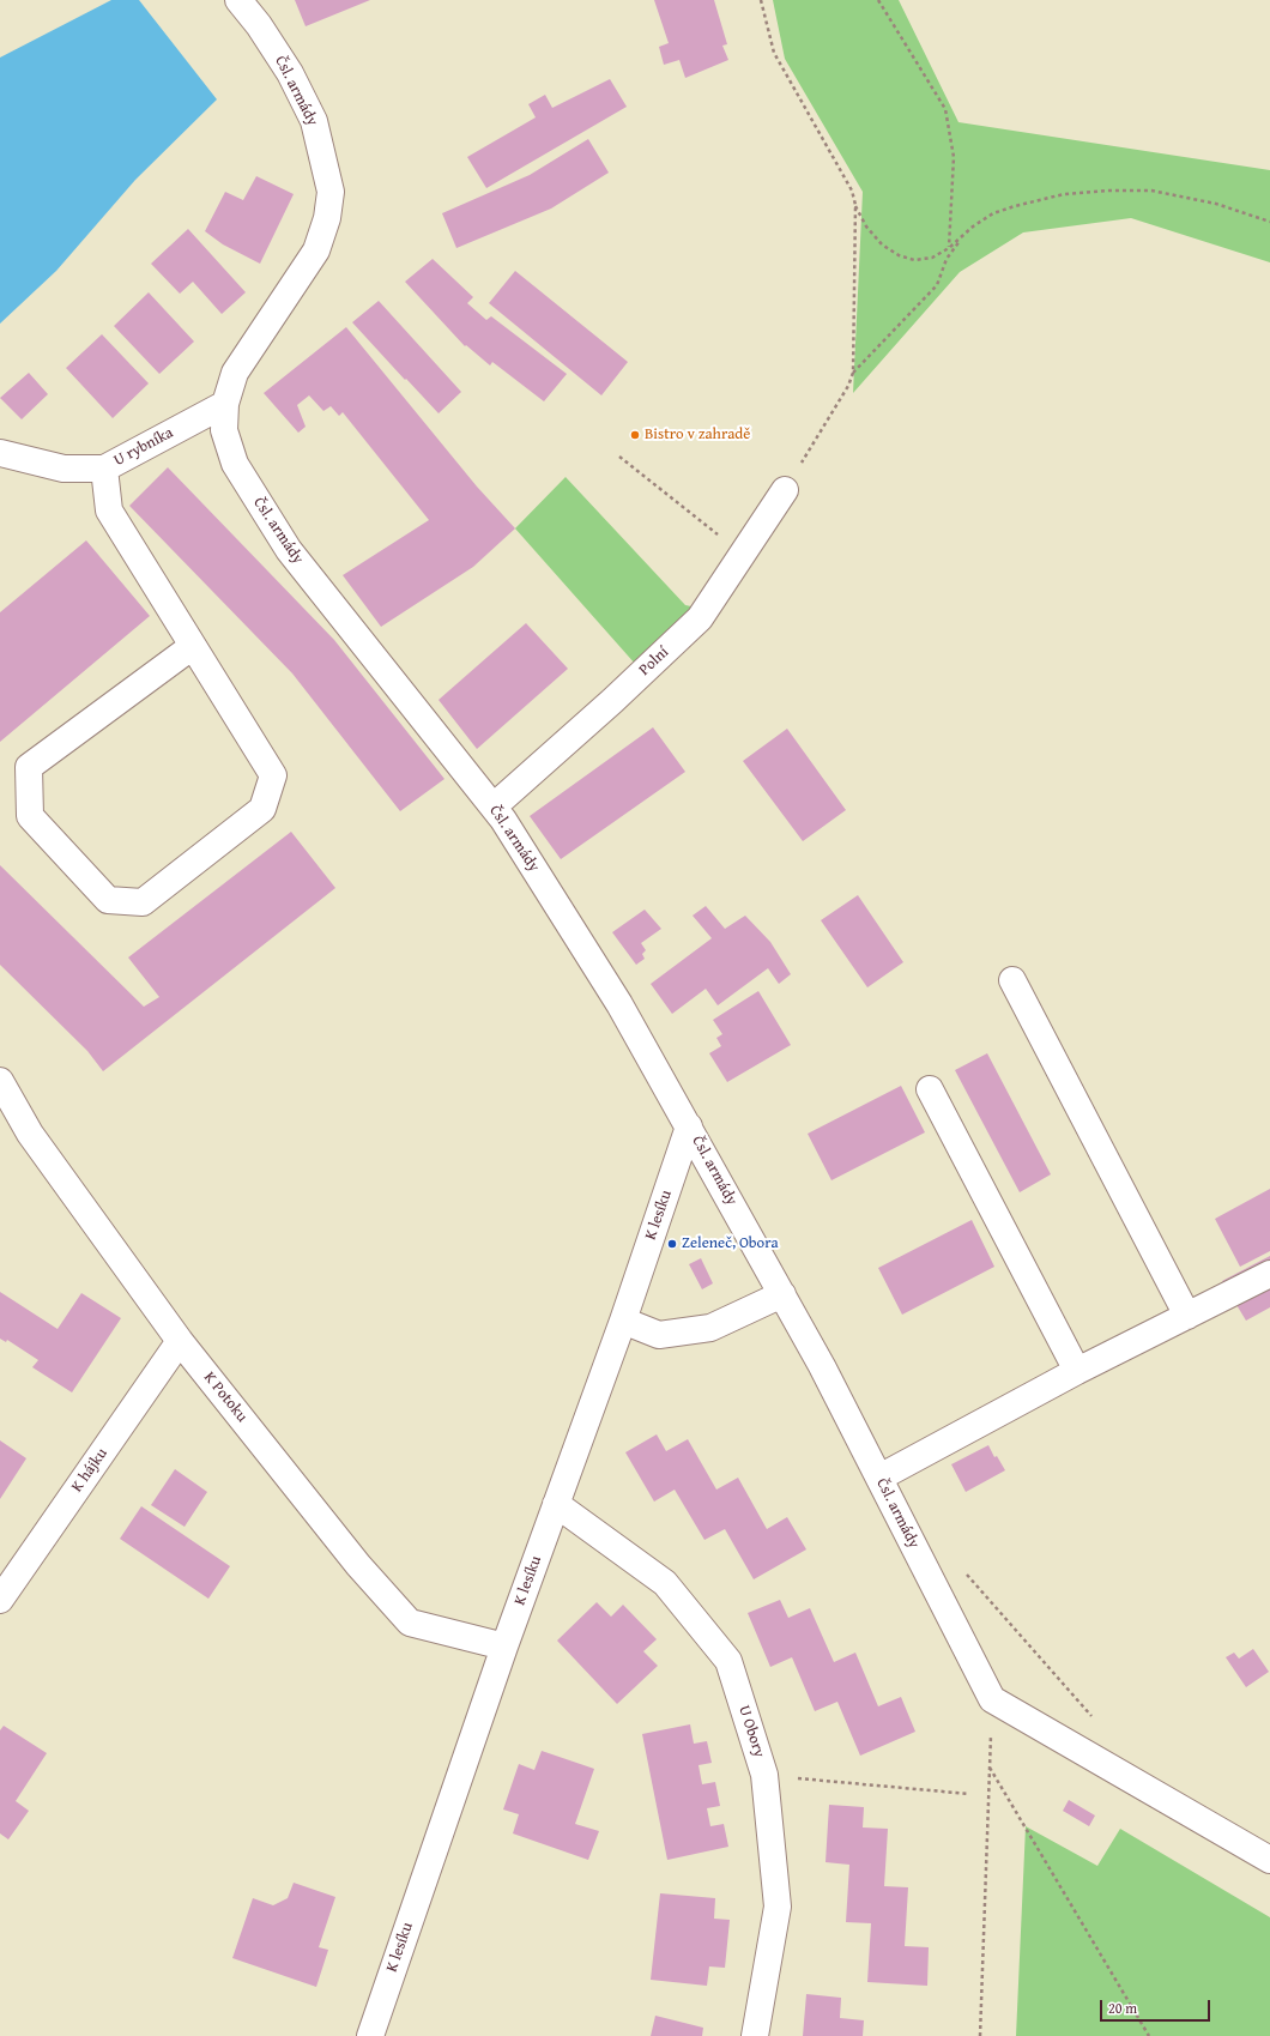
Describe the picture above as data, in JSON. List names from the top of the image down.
{
  "streets": {
    "street": [
      "Čsl. armády",
      "U rybníka",
      "Polní",
      "K lesíku",
      "K Potoku",
      "K hájku",
      "U Obory"
    ]
  },
  "crossings": [
    ["Čsl. armády", "U rybníka"],
    ["Čsl. armády", "Polní"],
    ["Čsl. armády", "K lesíku"],
    ["K lesíku", "K Potoku"],
    ["K lesíku", "U Obory"],
    ["K Potoku", "K hájku"]
  ],
  "places": ["Bistro v zahradě", "Zeleneč, Obora"],
  "scale_bar": "20 m"
}
